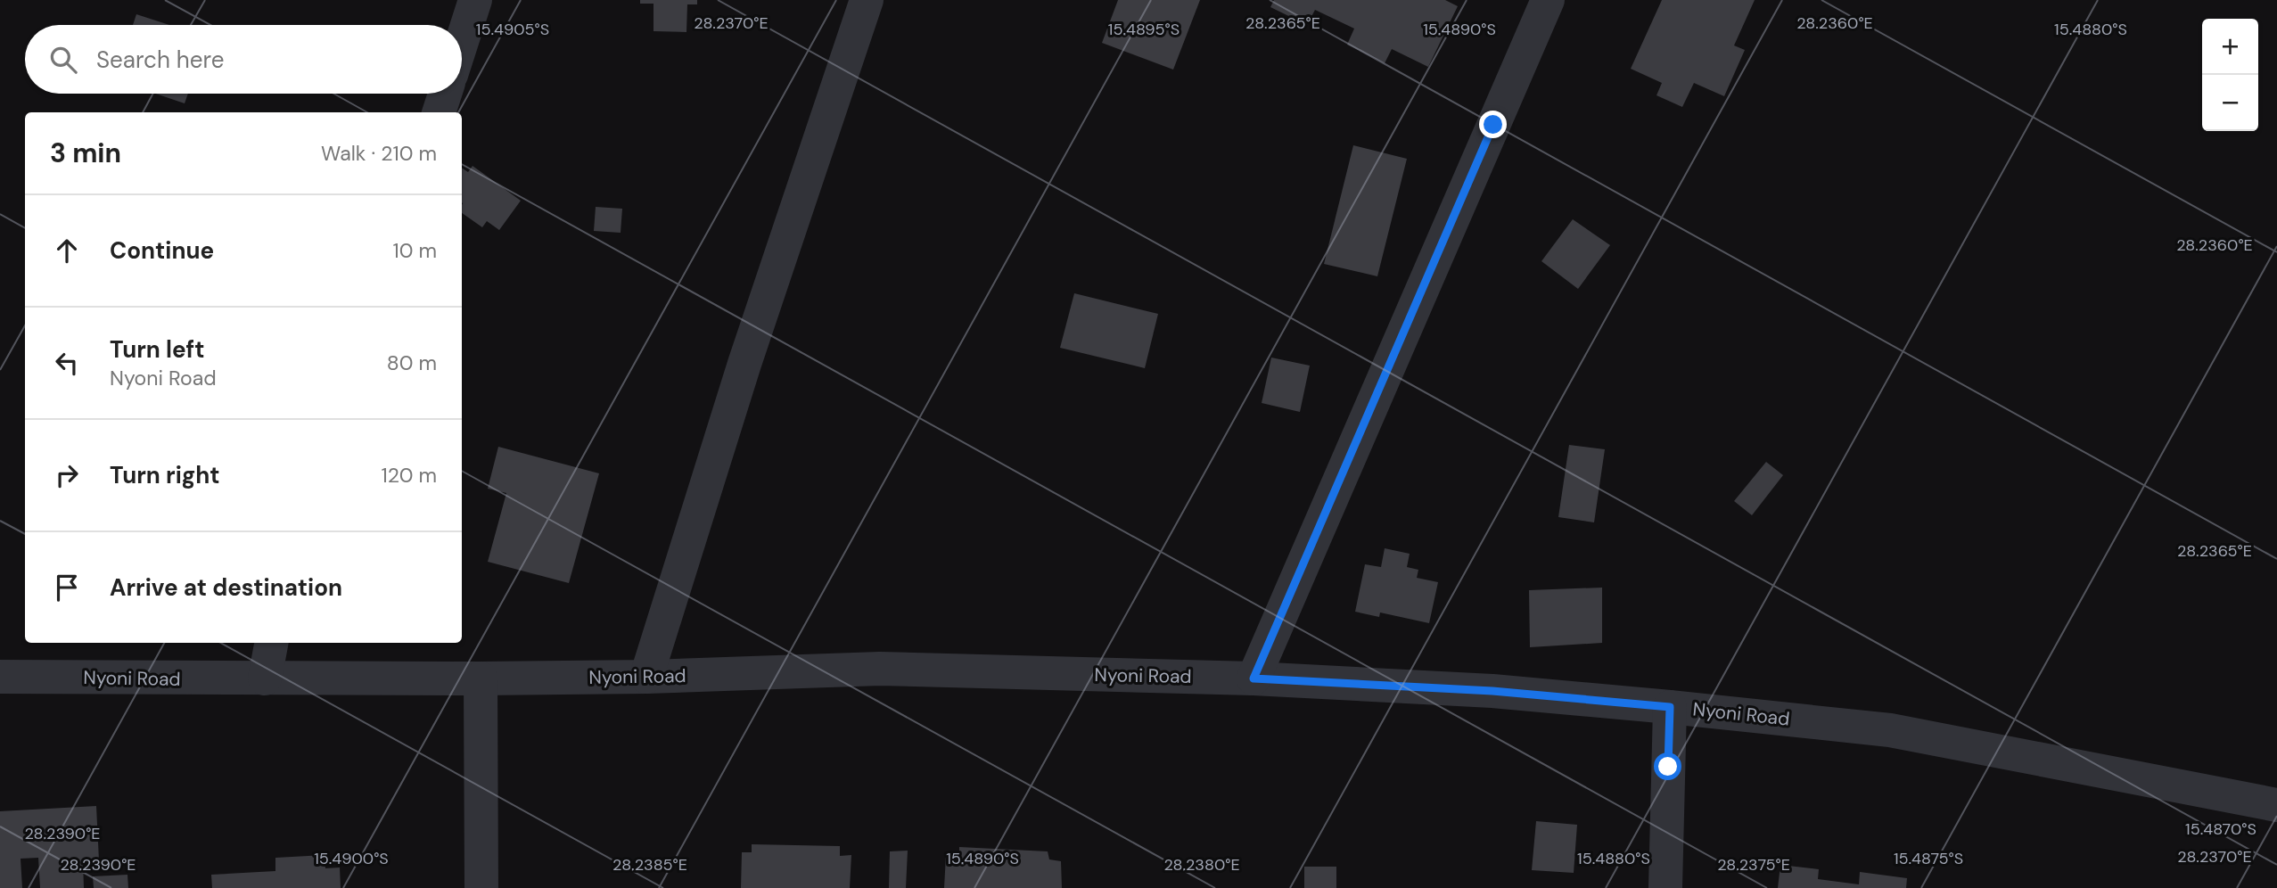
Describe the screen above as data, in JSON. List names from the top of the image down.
{
  "streets": {
    "street": ["Nyoni Road"]
  },
  "page": {
    "map_buttons": ["+", "−"],
    "search": "Search here",
    "heading": ["3 min", "Walk · 210 m"],
    "list": [
      ["Continue", "10 m"],
      ["Turn left", "Nyoni Road", "80 m"],
      ["Turn right", "120 m"],
      "Arrive at destination"
    ]
  },
  "coordinates": [
    "28.2370°E",
    "28.2365°E",
    "28.2360°E",
    "15.4905°S",
    "15.4895°S",
    "15.4890°S",
    "15.4880°S",
    "15.4870°S",
    "28.2390°E",
    "15.4900°S",
    "15.4875°S",
    "28.2385°E",
    "28.2380°E",
    "28.2375°E"
  ]
}
